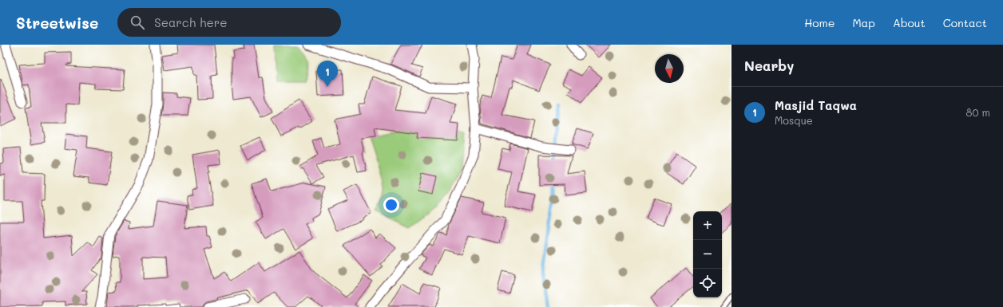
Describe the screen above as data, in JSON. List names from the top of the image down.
{
  "north": "bottom",
  "page": {
    "header": "Streetwise",
    "search": "Search here",
    "nav": [
      "Home",
      "Map",
      "About",
      "Contact"
    ],
    "heading": "Nearby",
    "pins": "1",
    "list": [
      {
        "mark": "1",
        "name": "Masjid Taqwa",
        "note": "Mosque",
        "value": "80 m"
      }
    ],
    "map_buttons": ["+", "−"]
  }
}
